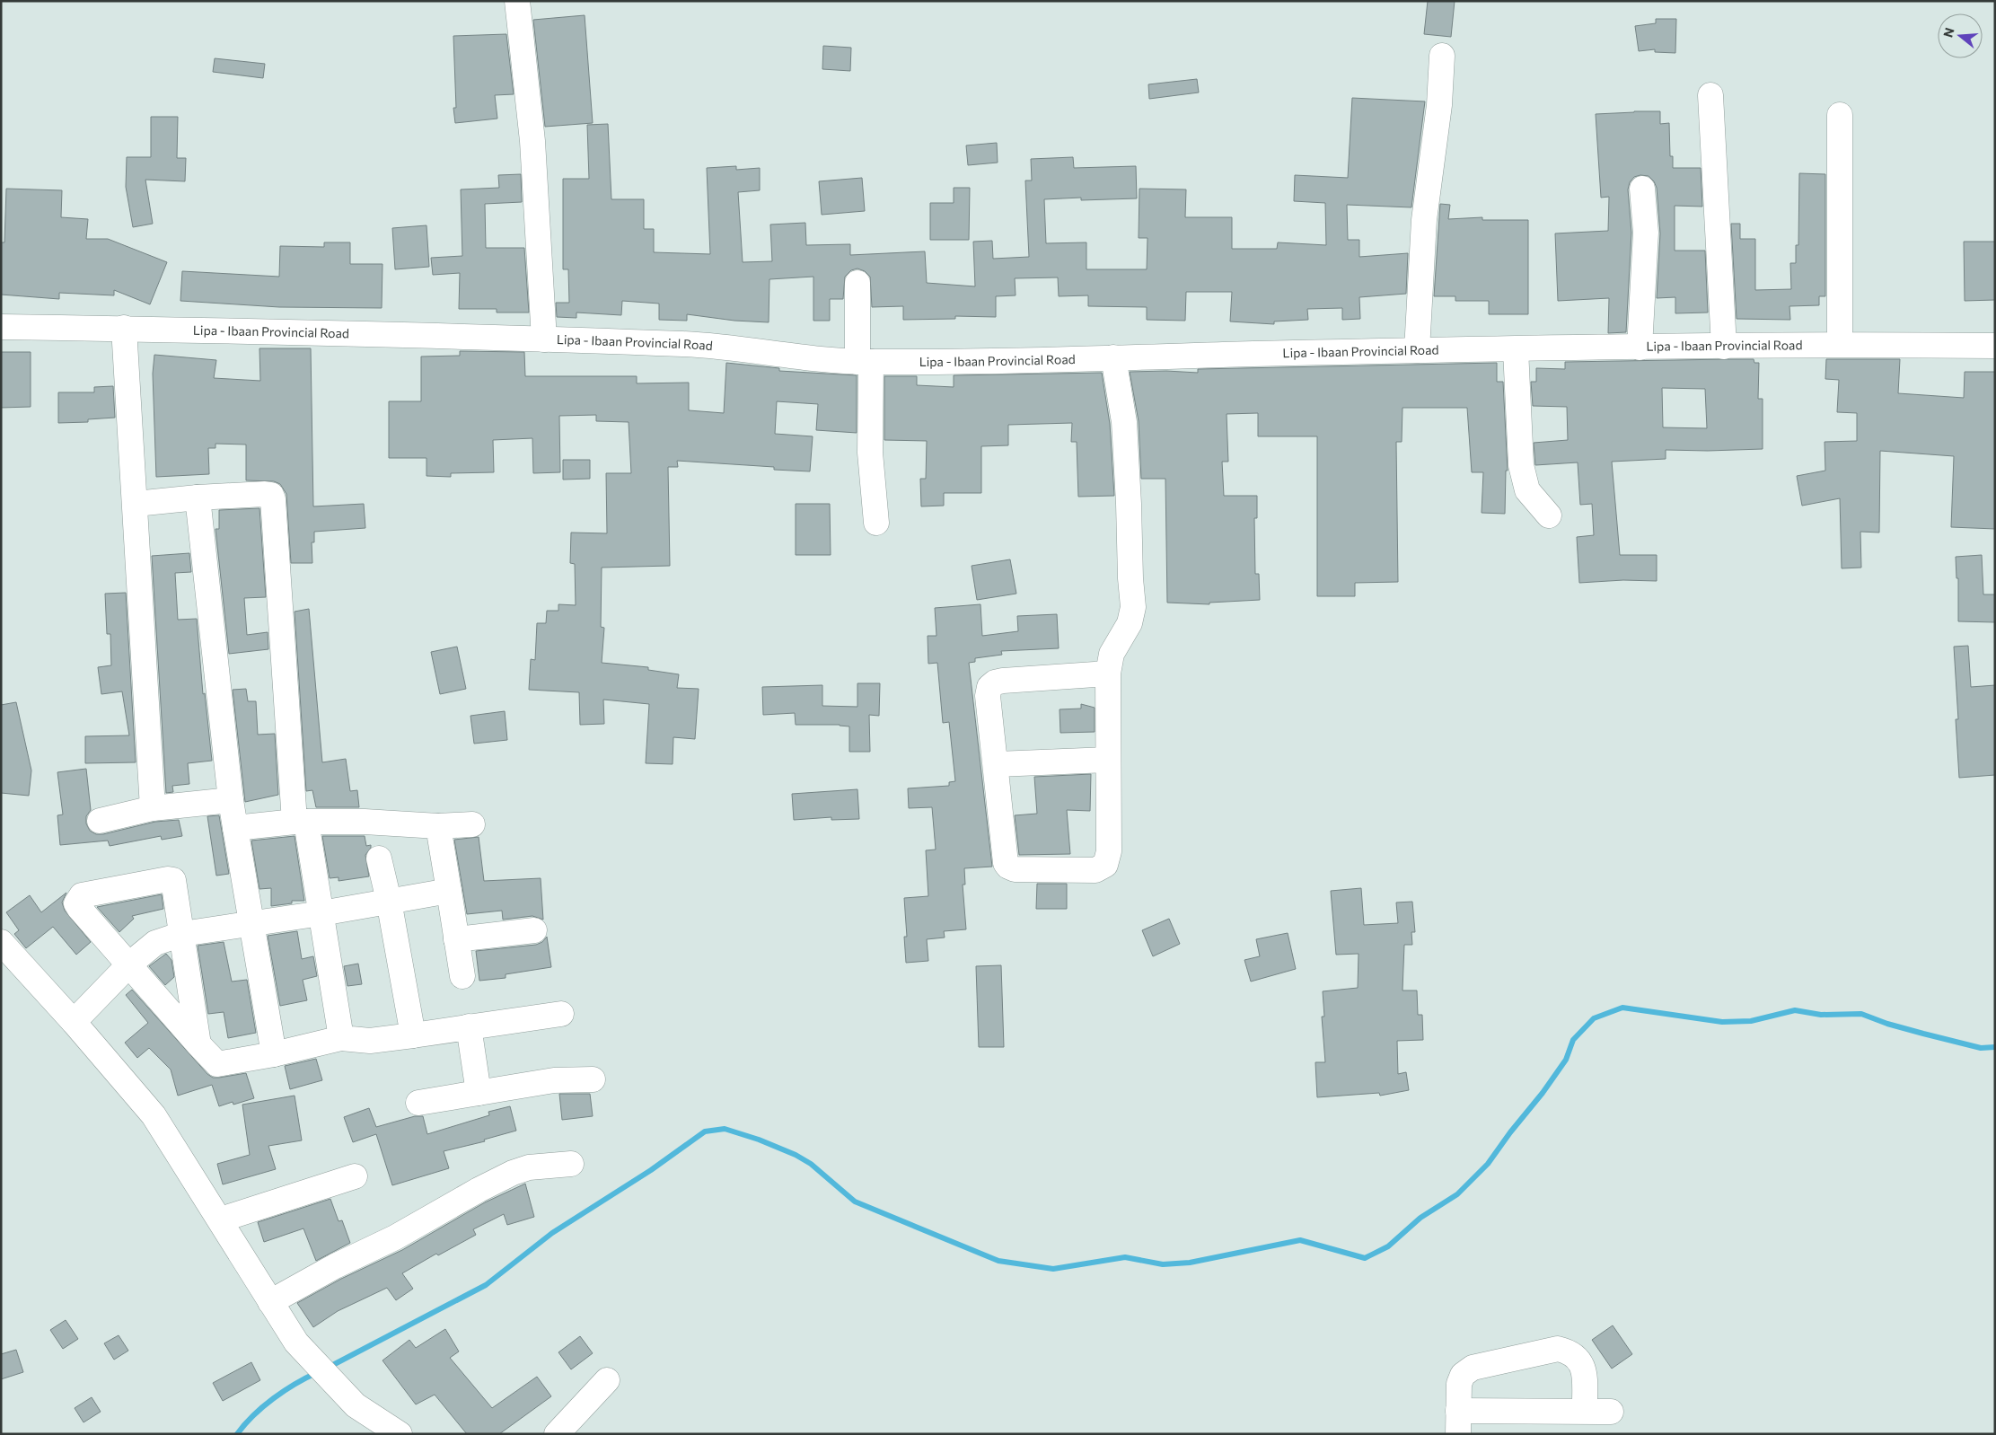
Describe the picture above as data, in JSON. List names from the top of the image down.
{
  "streets": {
    "street": ["Lipa - Ibaan Provincial Road"]
  },
  "north": "left"
}
